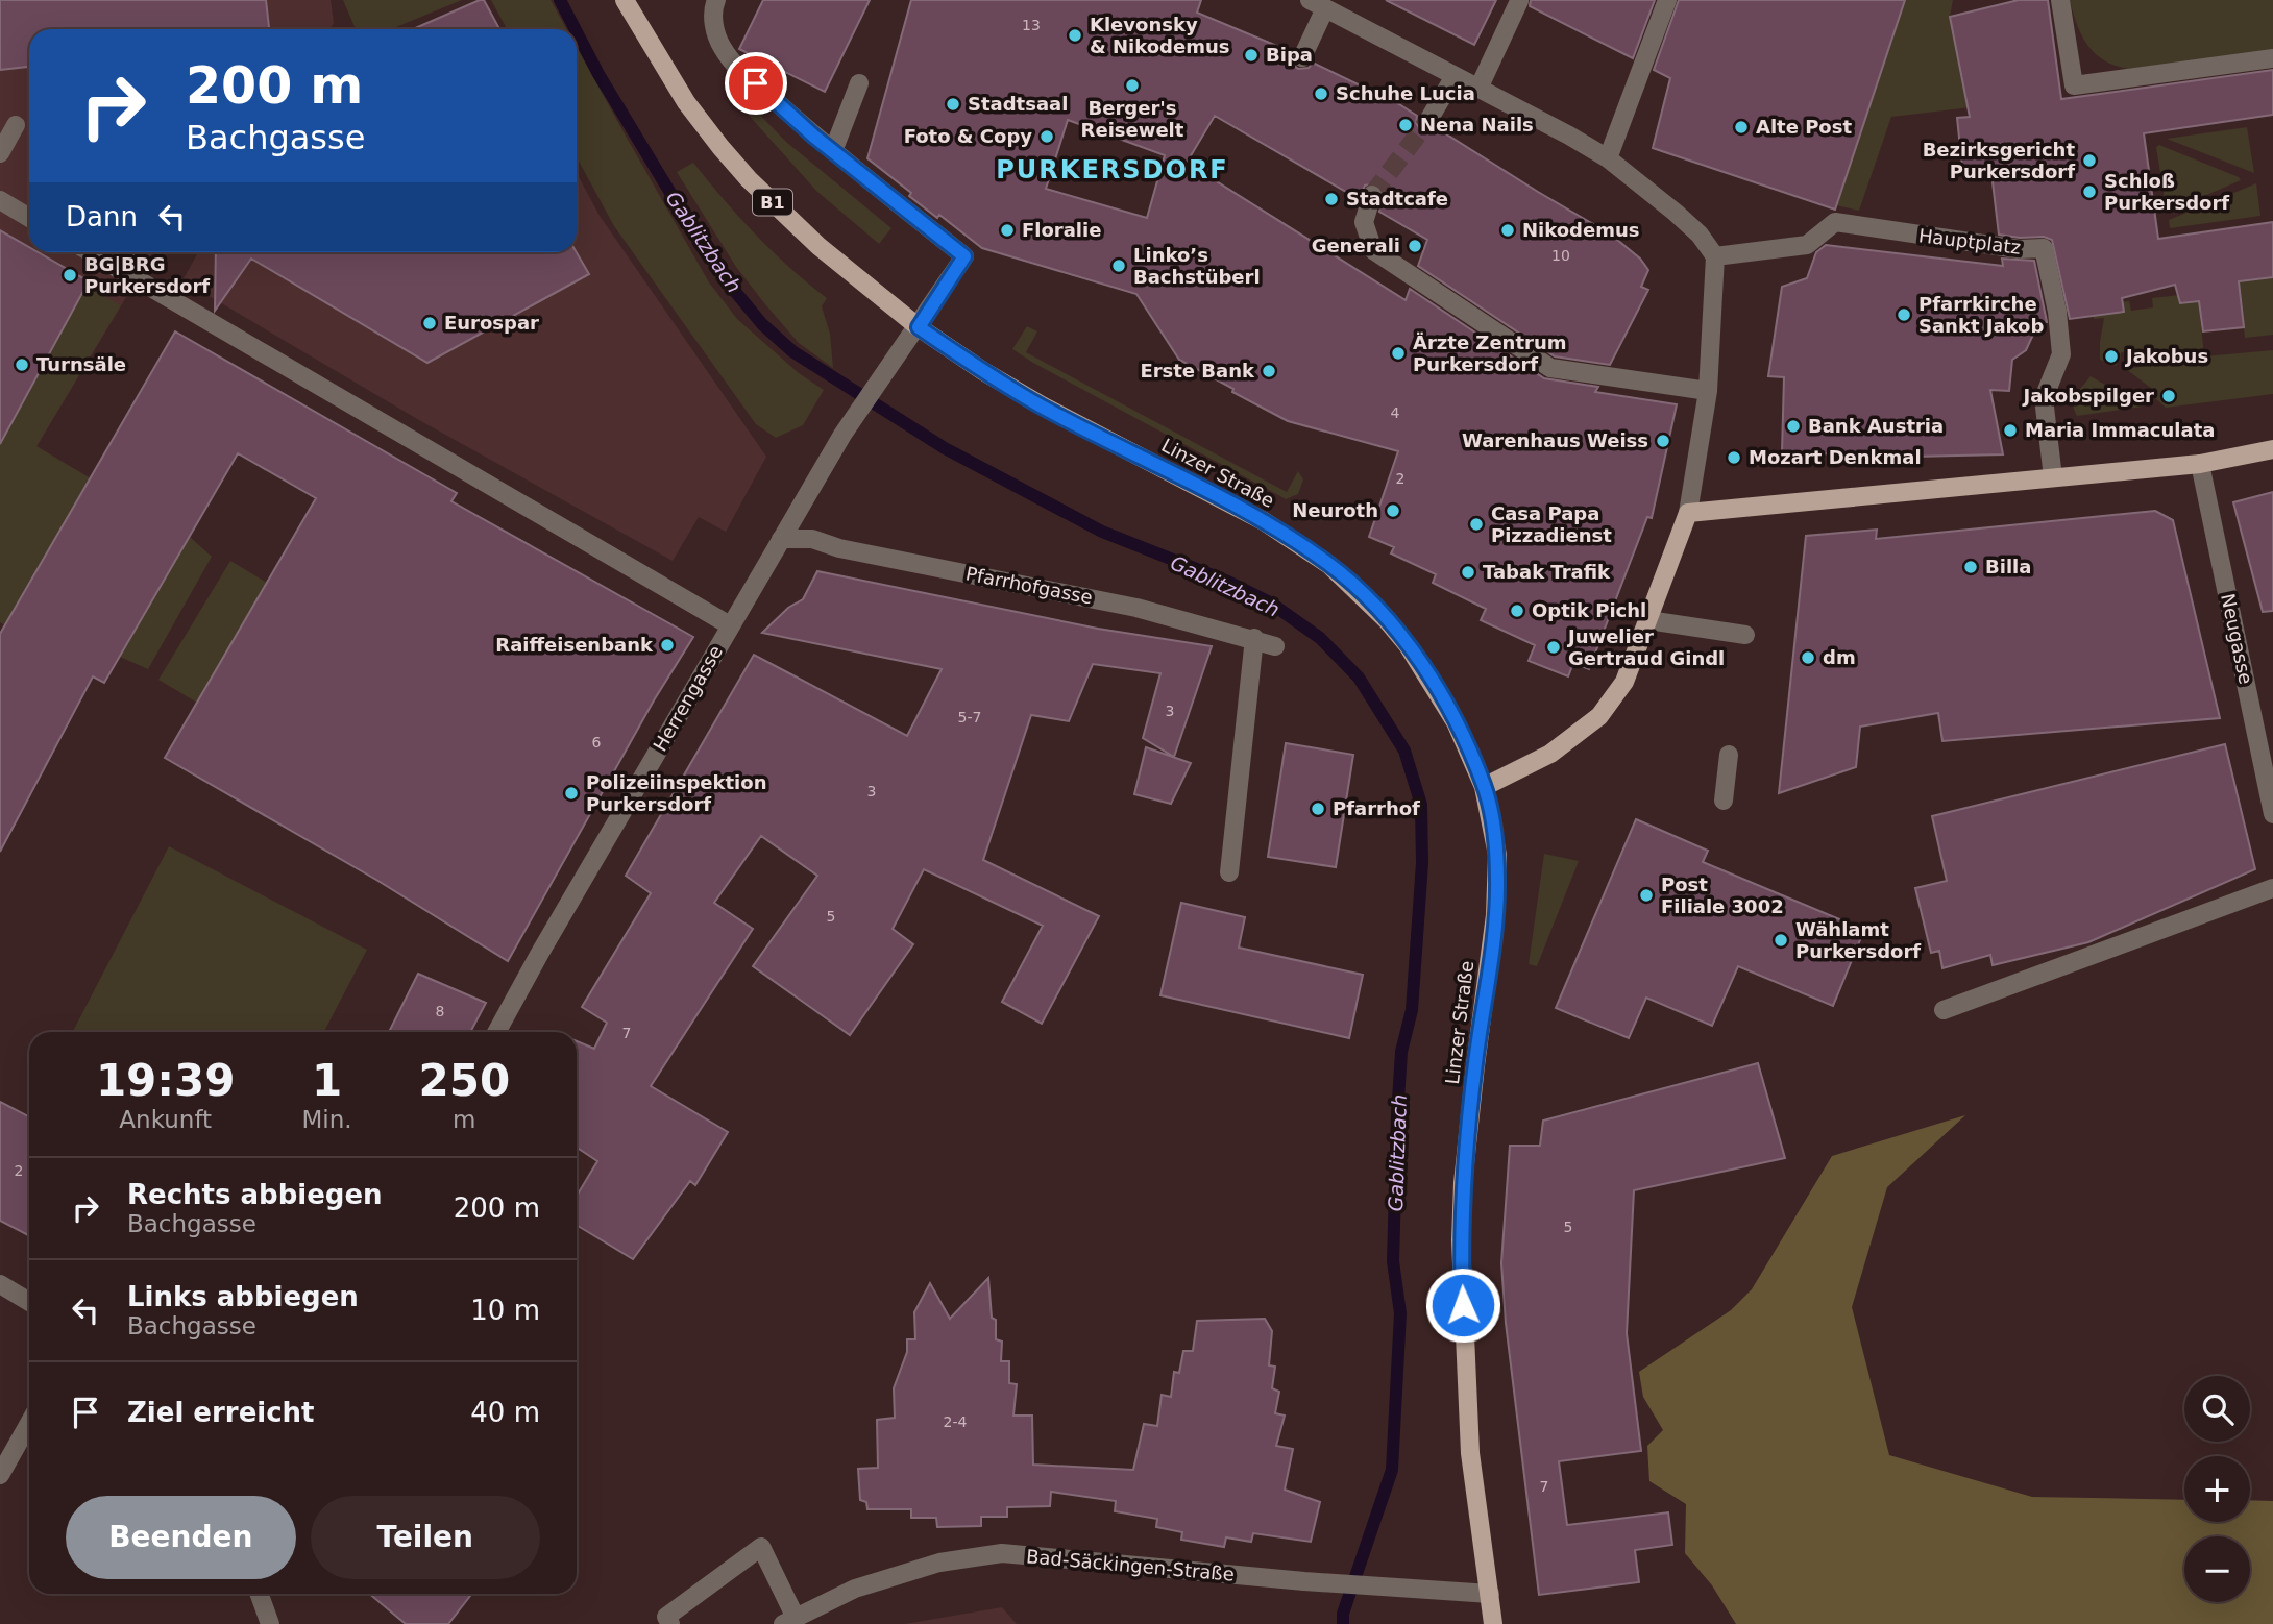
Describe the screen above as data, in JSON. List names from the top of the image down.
{
  "streets": {
    "main road": ["B1", "Linzer Straße"],
    "street": [
      "Hauptplatz",
      "Pfarrhofgasse",
      "Neugasse",
      "Herrengasse",
      "Bad-Säckingen-Straße"
    ]
  },
  "crossings": [
    ["Linzer Straße", "Herrengasse"],
    ["Linzer Straße", "Bad-Säckingen-Straße"],
    ["Pfarrhofgasse", "Herrengasse"]
  ],
  "districts": ["PURKERSDORF"],
  "water": ["Gablitzbach"],
  "places": [
    "Klevonsky & Nikodemus",
    "Bipa",
    "Berger's Reisewelt",
    "Schuhe Lucia",
    "Stadtsaal",
    "Nena Nails",
    "Alte Post",
    "Foto & Copy",
    "Bezirksgericht Purkersdorf",
    "Schloß Purkersdorf",
    "Stadtcafe",
    "Floralie",
    "Nikodemus",
    "Generali",
    "Linko’s Bachstüberl",
    "BG|BRG Purkersdorf",
    "Pfarrkirche Sankt Jakob",
    "Eurospar",
    "Ärzte Zentrum Purkersdorf",
    "Jakobus",
    "Turnsäle",
    "Erste Bank",
    "Jakobspilger",
    "Bank Austria",
    "Maria Immaculata",
    "Warenhaus Weiss",
    "Mozart Denkmal",
    "Neuroth",
    "Casa Papa Pizzadienst",
    "Billa",
    "Tabak Trafik",
    "Optik Pichl",
    "Raiffeisenbank",
    "Juwelier Gertraud Gindl",
    "dm",
    "Polizeiinspektion Purkersdorf",
    "Pfarrhof",
    "Post Filiale 3002",
    "Wählamt Purkersdorf"
  ],
  "house_numbers": [
    "13",
    "10",
    "4",
    "2",
    "3",
    "5-7",
    "6",
    "3",
    "5",
    "8",
    "7",
    "2",
    "5",
    "2-4",
    "7"
  ],
  "page": {
    "turn": ["200 m", "Bachgasse"],
    "then": "Dann",
    "eta": [
      "19:39",
      "Ankunft",
      "1",
      "Min.",
      "250",
      "m"
    ],
    "list": [
      {
        "name": "Rechts abbiegen",
        "note": "Bachgasse",
        "value": "200 m"
      },
      {
        "name": "Links abbiegen",
        "note": "Bachgasse",
        "value": "10 m"
      },
      {
        "name": "Ziel erreicht",
        "value": "40 m"
      }
    ],
    "map_buttons": ["+", "−"],
    "buttons": ["Beenden", "Teilen"]
  }
}
